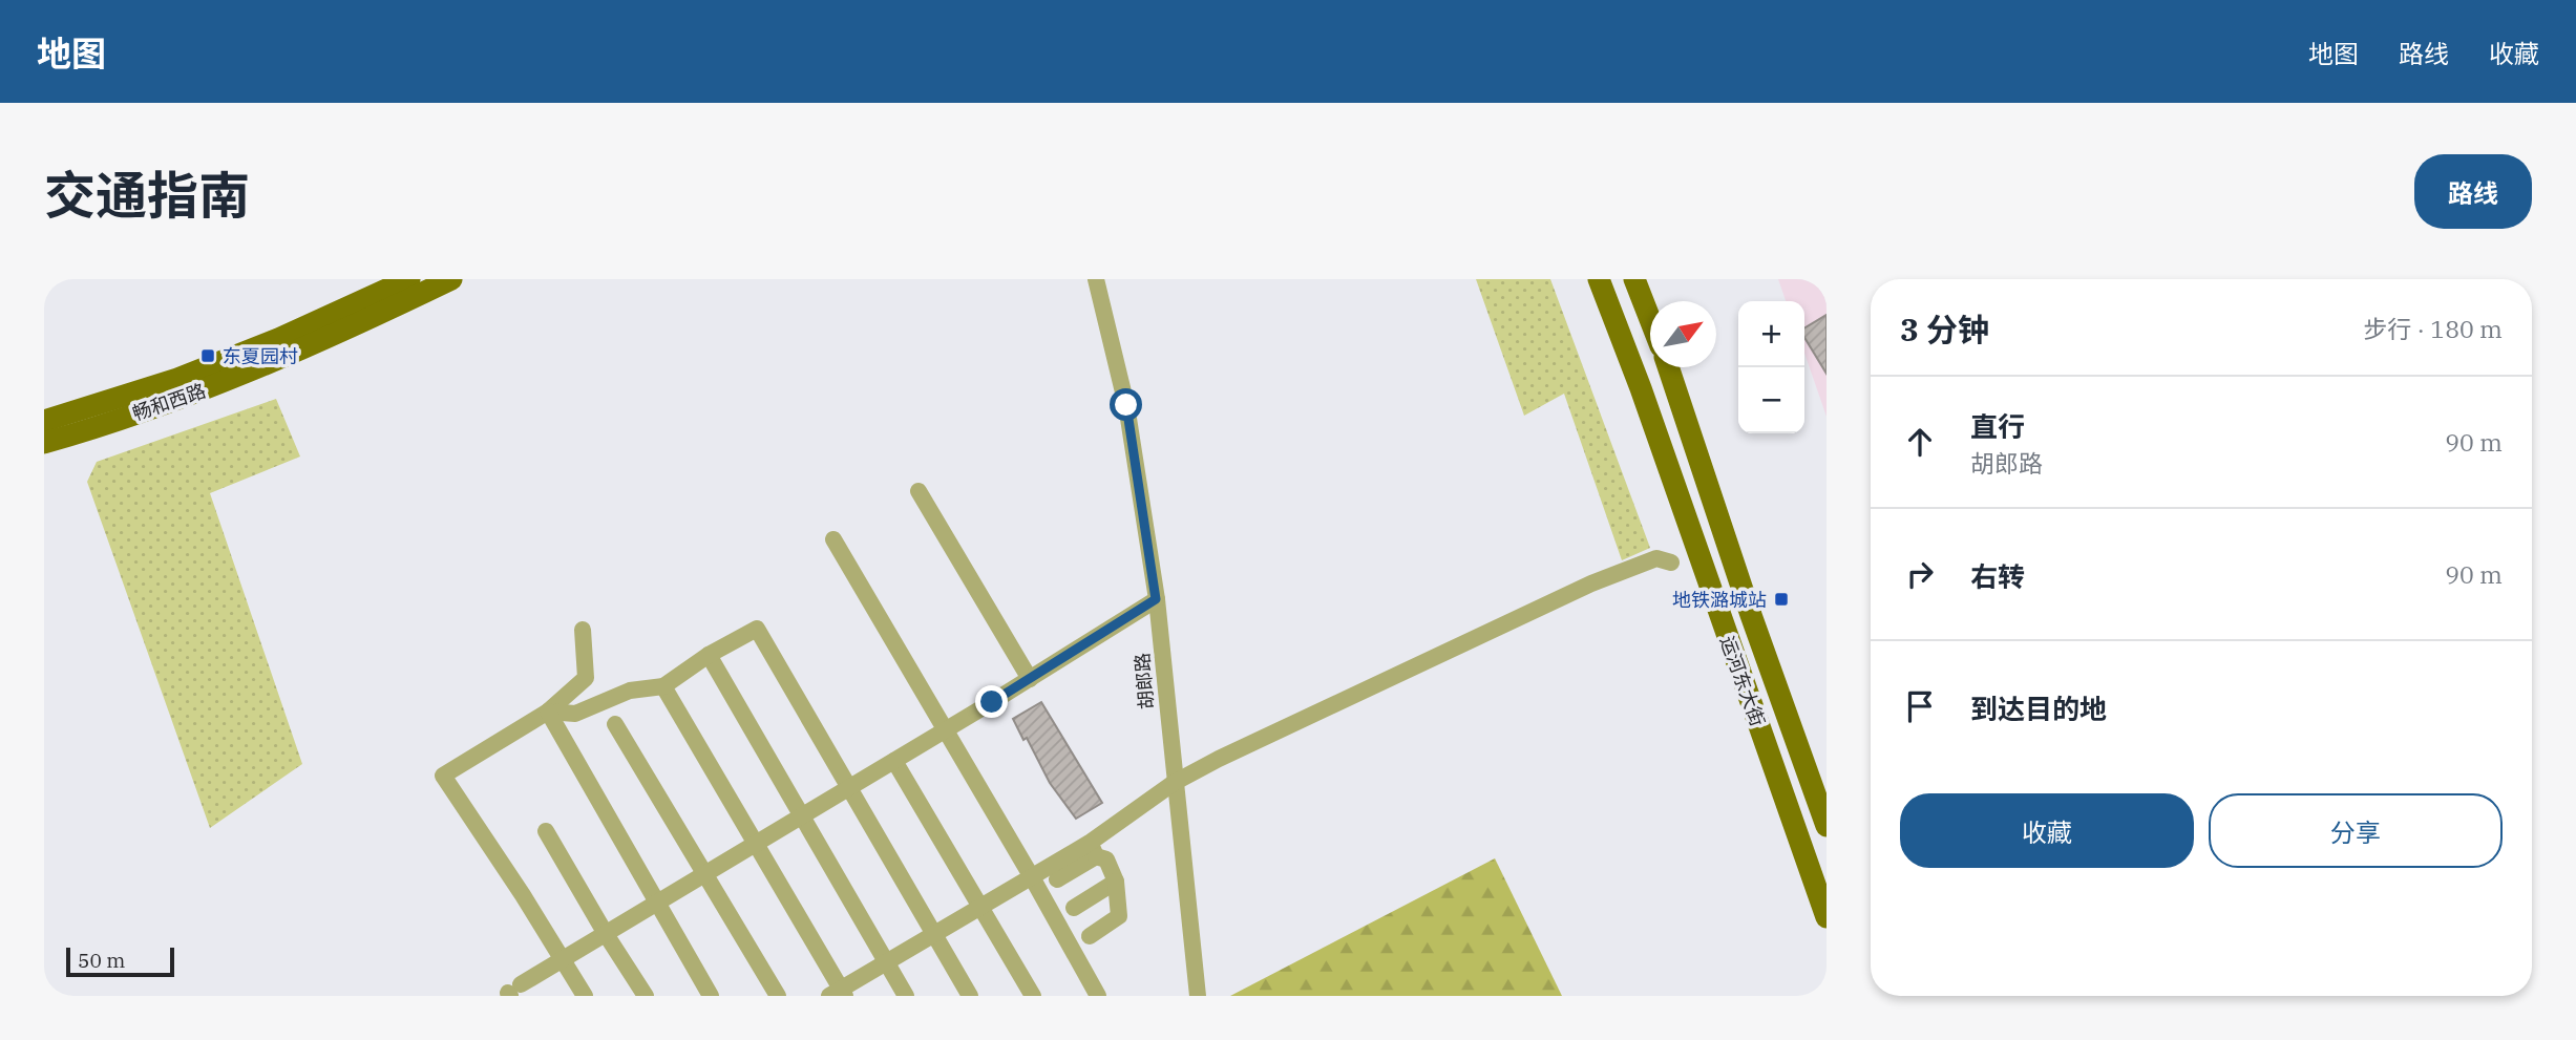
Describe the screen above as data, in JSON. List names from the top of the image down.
{
  "streets": {
    "main road": ["畅和西路", "运河东大街"],
    "street": ["胡郎路"]
  },
  "places": {
    "transit": ["东夏园村", "地铁潞城站"]
  },
  "scale_bar": "50 m",
  "north": "top right",
  "page": {
    "header": "地图",
    "nav": ["地图", "路线", "收藏"],
    "title": "交通指南",
    "buttons": [
      "路线",
      ["收藏", "分享"]
    ],
    "heading": ["3 分钟", "步行 · 180 m"],
    "map_buttons": ["+", "−"],
    "list": [
      ["直行", "胡郎路", "90 m"],
      ["右转", "90 m"],
      "到达目的地"
    ],
    "scale": "50 m"
  }
}
